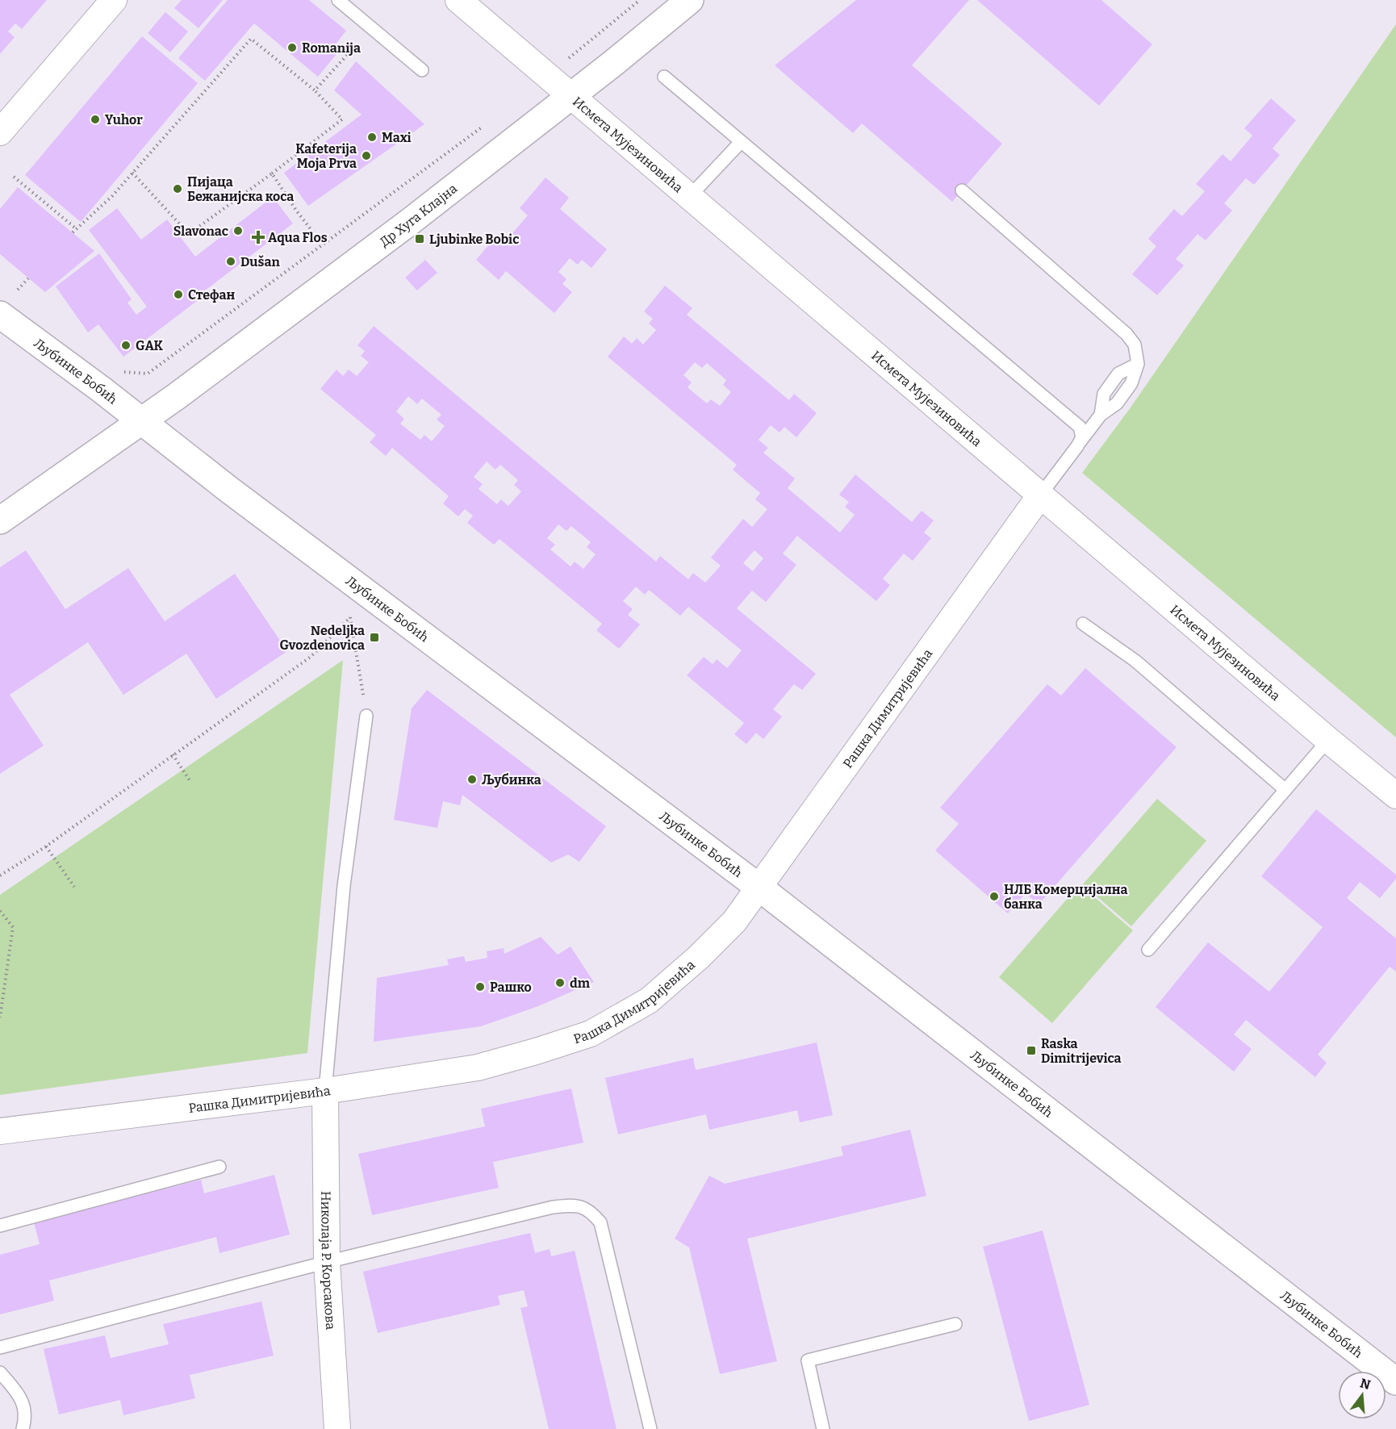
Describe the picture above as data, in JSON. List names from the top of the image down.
{
  "streets": {
    "main road": ["Др Хуга Клајна", "Љубинке Бобић"],
    "street": ["Исмета Мујезиновића", "Рашка Димитријевића", "Николаја Р. Корсакова"]
  },
  "crossings": [
    ["Исмета Мујезиновића", "Др Хуга Клајна"],
    ["Исмета Мујезиновића", "Рашка Димитријевића"],
    ["Др Хуга Клајна", "Љубинке Бобић"],
    ["Љубинке Бобић", "Рашка Димитријевића"],
    ["Рашка Димитријевића", "Николаја Р. Корсакова"]
  ],
  "places": {
    "other": [
      "Romanija",
      "Yuhor",
      "Maxi",
      "Kafeterija Moja Prva",
      "Пијаца Бежанијска коса",
      "Slavonac",
      "Dušan",
      "Стефан",
      "GAK",
      "Љубинка",
      "НЛБ Комерцијална банка",
      "dm",
      "Рашко"
    ],
    "health": ["Aqua Flos"],
    "transit": ["Ljubinke Bobic", "Nedeljka Gvozdenovica", "Raska Dimitrijevica"]
  },
  "north": "top"
}
